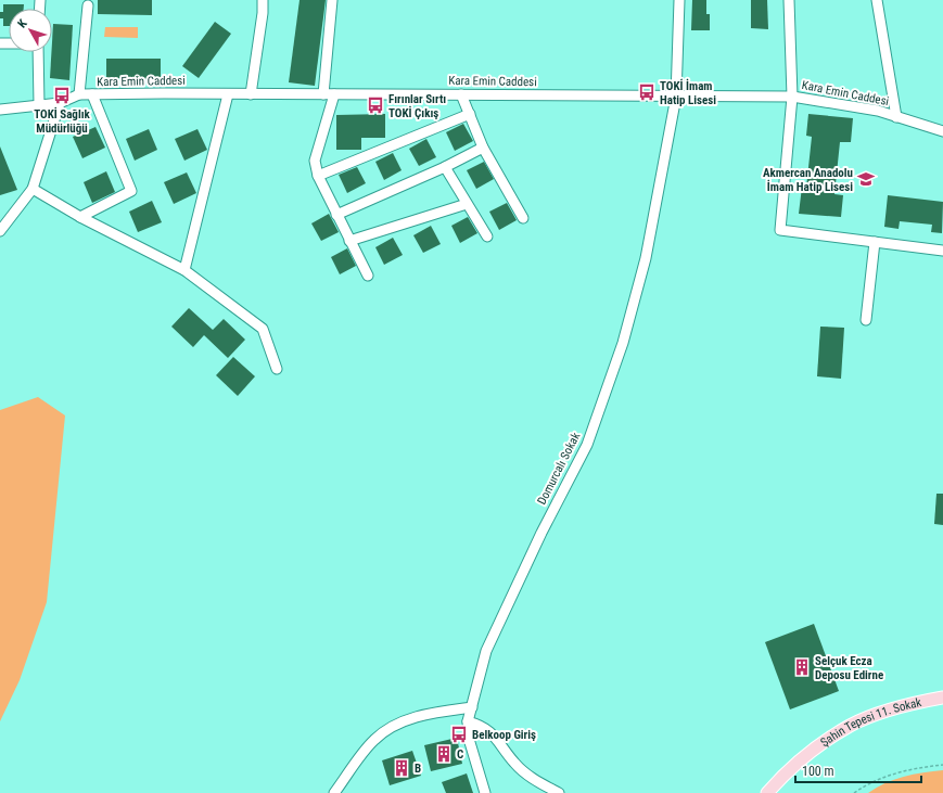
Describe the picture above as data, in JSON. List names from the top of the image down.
{
  "streets": {
    "main road": ["Şahin Tepesi 11. Sokak"],
    "street": ["Kara Emin Caddesi", "Domurcalı Sokak"]
  },
  "crossings": [
    ["Kara Emin Caddesi", "Domurcalı Sokak"]
  ],
  "places": {
    "bus stop": [
      "TOKİ İmam Hatip Lisesi",
      "TOKİ Sağlık Müdürlüğü",
      "Fırınlar Sırtı TOKİ Çıkış",
      "Belkoop Giriş"
    ],
    "school or university": ["Akmercan Anadolu İmam Hatip Lisesi"],
    "building": ["Selçuk Ecza Deposu Edirne", "C", "B"]
  },
  "scale_bar": "100 m",
  "north": "top left"
}
